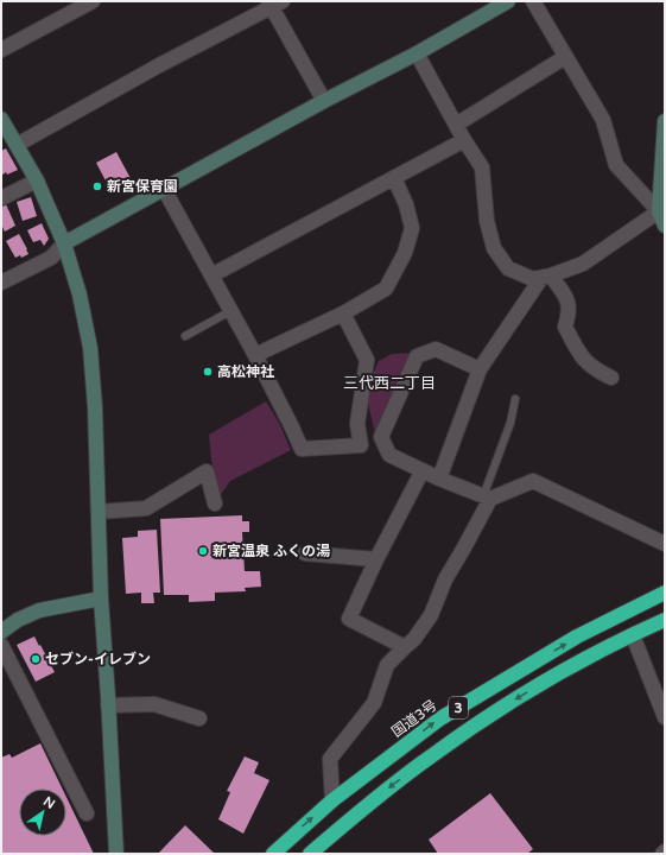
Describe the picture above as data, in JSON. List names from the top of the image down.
{
  "streets": {
    "highway": ["3", "国道3号"]
  },
  "districts": ["三代西二丁目"],
  "places": [
    "新宮保育園",
    "高松神社",
    "新宮温泉 ふくの湯",
    "セブン-イレブン"
  ],
  "north": "top right"
}
